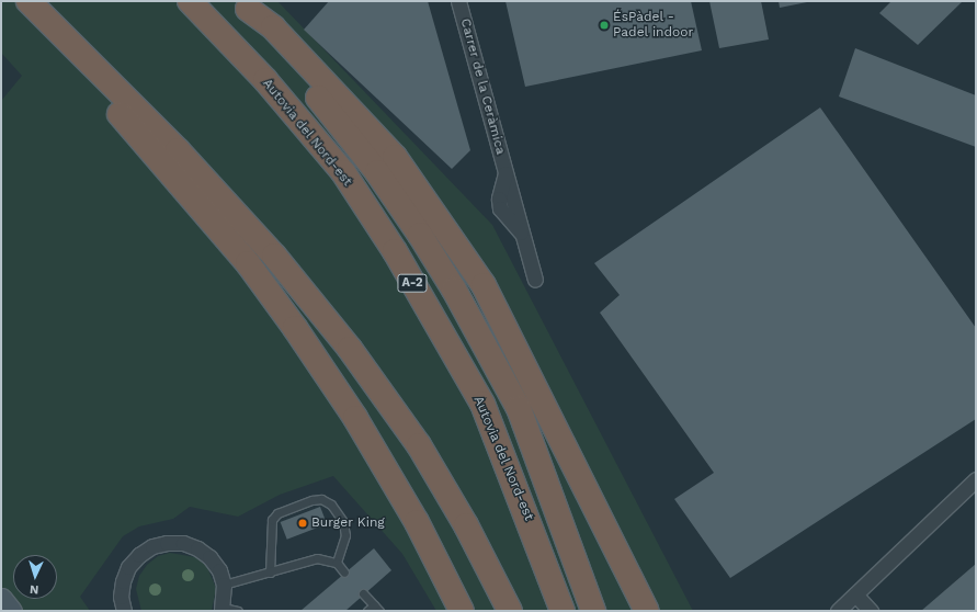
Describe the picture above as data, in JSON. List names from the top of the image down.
{
  "streets": {
    "highway": ["Autovia del Nord-est", "A-2"],
    "street": ["Carrer de la Ceràmica"]
  },
  "places": ["ÉsPàdel - Padel indoor", "Burger King"],
  "north": "bottom"
}
